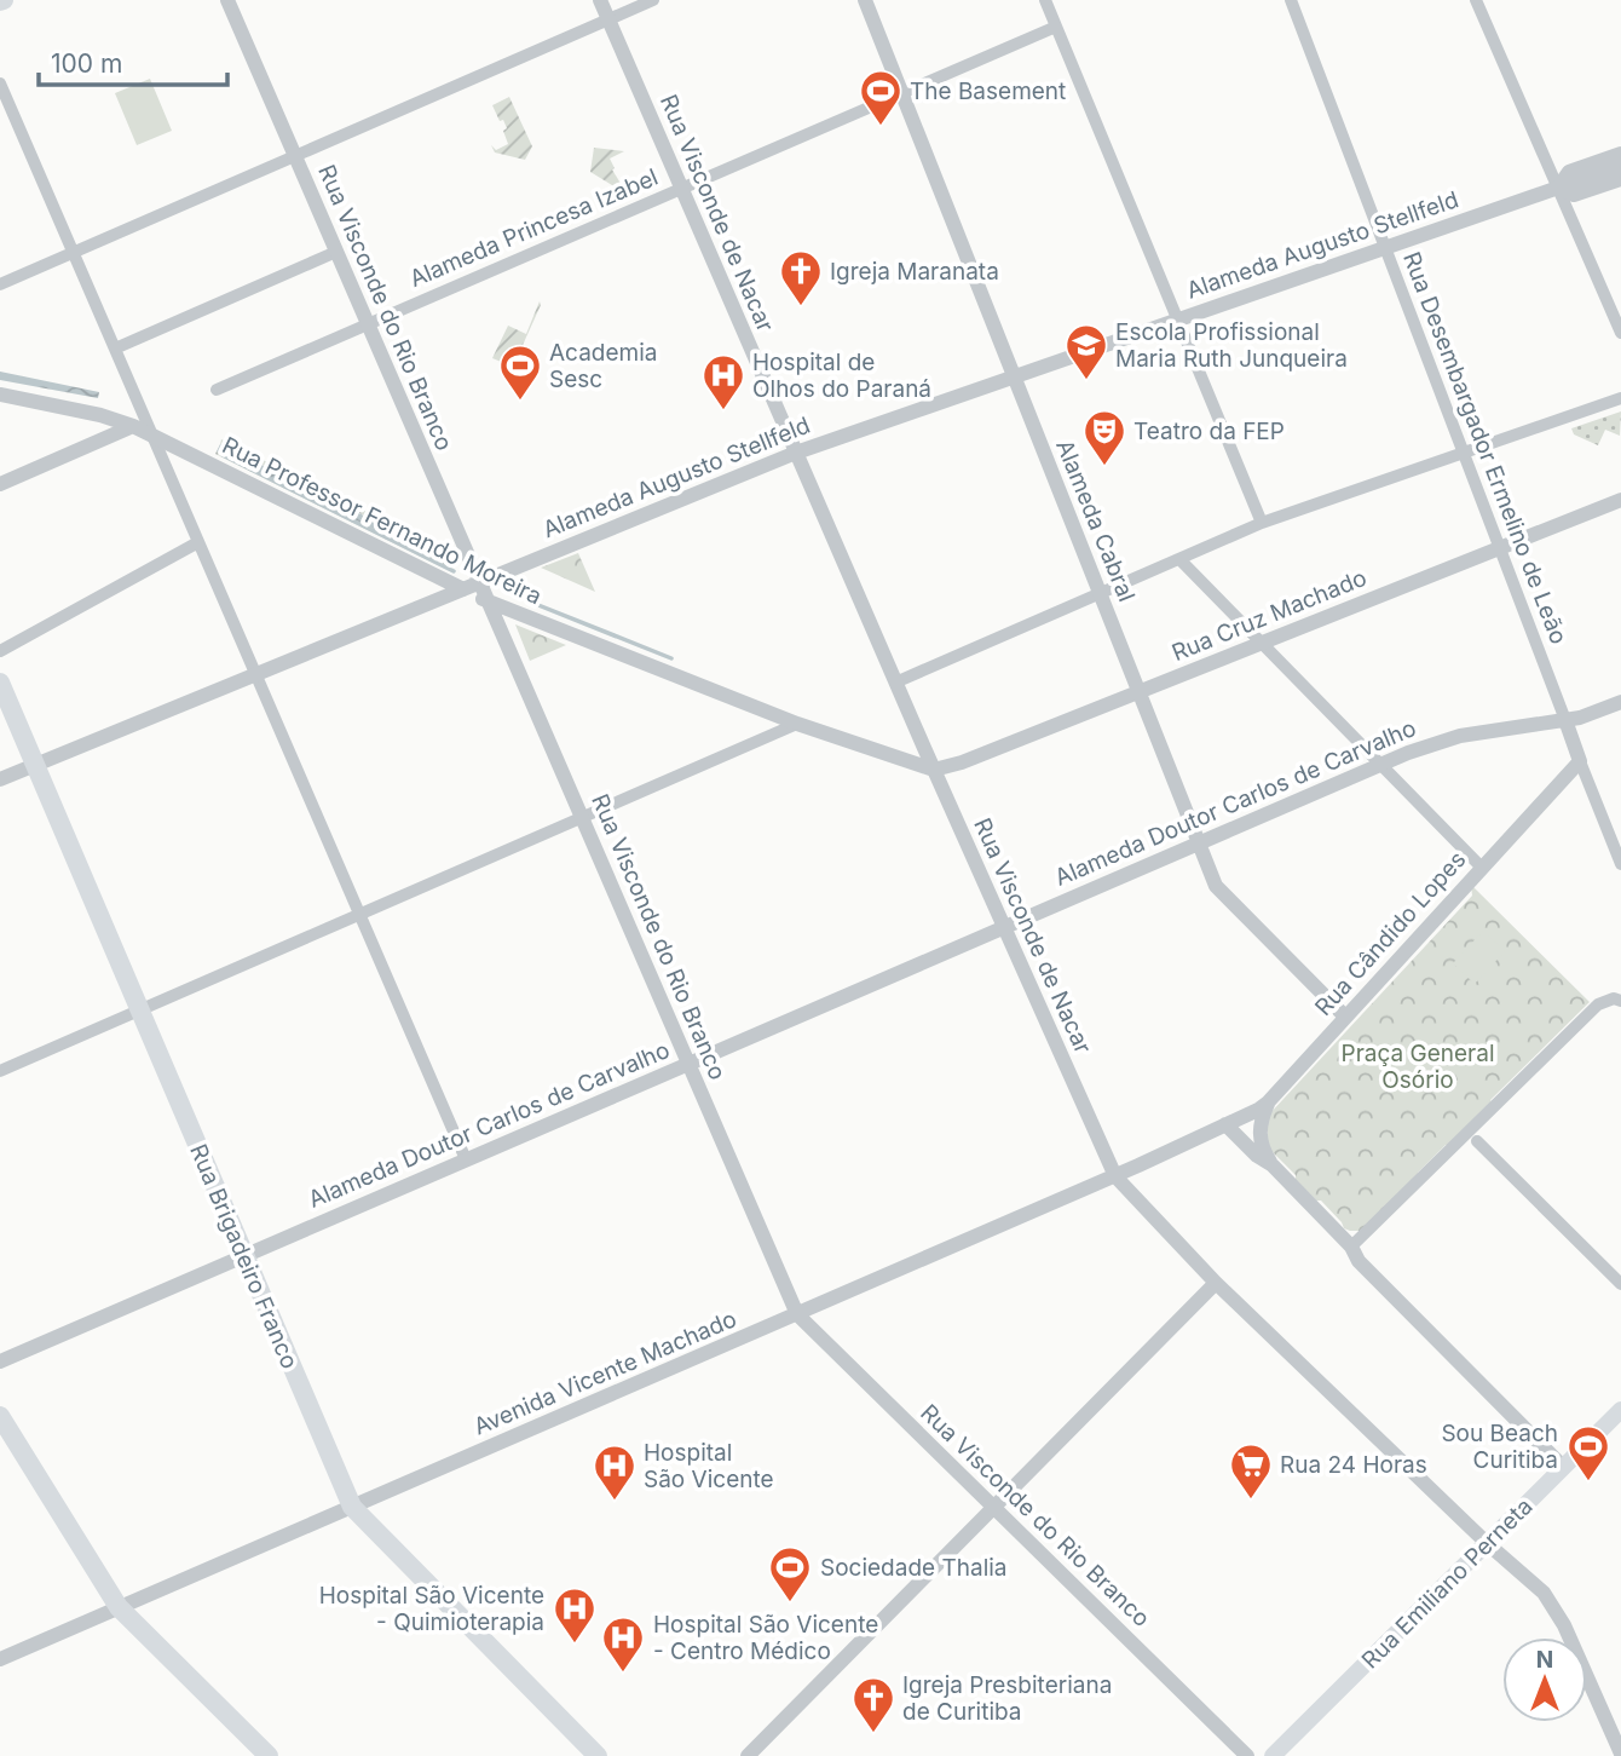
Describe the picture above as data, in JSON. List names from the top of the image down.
{
  "streets": {
    "main road": ["Rua Brigadeiro Franco", "Rua Emiliano Perneta"],
    "street": [
      "Rua Visconde de Nacar",
      "Alameda Princesa Izabel",
      "Alameda Augusto Stellfeld",
      "Rua Visconde do Rio Branco",
      "Rua Desembargador Ermelino de Leão",
      "Rua Professor Fernando Moreira",
      "Alameda Cabral",
      "Rua Cruz Machado",
      "Alameda Doutor Carlos de Carvalho",
      "Rua Cândido Lopes",
      "Avenida Vicente Machado"
    ]
  },
  "crossings": [
    ["Rua Visconde de Nacar", "Alameda Princesa Izabel"],
    ["Rua Visconde de Nacar", "Alameda Augusto Stellfeld"],
    ["Rua Visconde de Nacar", "Rua Professor Fernando Moreira"],
    ["Rua Visconde de Nacar", "Rua Cruz Machado"],
    ["Rua Visconde de Nacar", "Alameda Doutor Carlos de Carvalho"],
    ["Rua Visconde de Nacar", "Avenida Vicente Machado"],
    ["Rua Visconde de Nacar", "Rua Emiliano Perneta"],
    ["Alameda Princesa Izabel", "Rua Visconde do Rio Branco"],
    ["Alameda Princesa Izabel", "Alameda Cabral"],
    ["Alameda Augusto Stellfeld", "Rua Visconde do Rio Branco"],
    ["Alameda Augusto Stellfeld", "Rua Desembargador Ermelino de Leão"],
    ["Alameda Augusto Stellfeld", "Rua Professor Fernando Moreira"],
    ["Alameda Augusto Stellfeld", "Alameda Cabral"],
    ["Alameda Augusto Stellfeld", "Rua Brigadeiro Franco"],
    ["Rua Visconde do Rio Branco", "Rua Professor Fernando Moreira"],
    ["Rua Visconde do Rio Branco", "Alameda Doutor Carlos de Carvalho"],
    ["Rua Visconde do Rio Branco", "Avenida Vicente Machado"],
    ["Rua Desembargador Ermelino de Leão", "Rua Cruz Machado"],
    ["Rua Desembargador Ermelino de Leão", "Alameda Doutor Carlos de Carvalho"],
    ["Rua Desembargador Ermelino de Leão", "Rua Cândido Lopes"],
    ["Rua Professor Fernando Moreira", "Rua Cruz Machado"],
    ["Alameda Cabral", "Rua Cruz Machado"],
    ["Alameda Cabral", "Alameda Doutor Carlos de Carvalho"],
    ["Alameda Cabral", "Rua Cândido Lopes"],
    ["Alameda Doutor Carlos de Carvalho", "Rua Brigadeiro Franco"],
    ["Rua Cândido Lopes", "Avenida Vicente Machado"],
    ["Rua Brigadeiro Franco", "Avenida Vicente Machado"]
  ],
  "parks": ["Praça General Osório"],
  "places": {
    "sports": [
      "The Basement",
      "Academia Sesc",
      "Sou Beach Curitiba",
      "Sociedade Thalia"
    ],
    "church": ["Igreja Maranata", "Igreja Presbiteriana de Curitiba"],
    "school or university": ["Escola Profissional Maria Ruth Junqueira"],
    "hospital": [
      "Hospital de Olhos do Paraná",
      "Hospital São Vicente",
      "Hospital São Vicente - Quimioterapia",
      "Hospital São Vicente - Centro Médico"
    ],
    "theatre": ["Teatro da FEP"],
    "supermarket": ["Rua 24 Horas"]
  },
  "scale_bar": "100 m",
  "north": "top"
}
